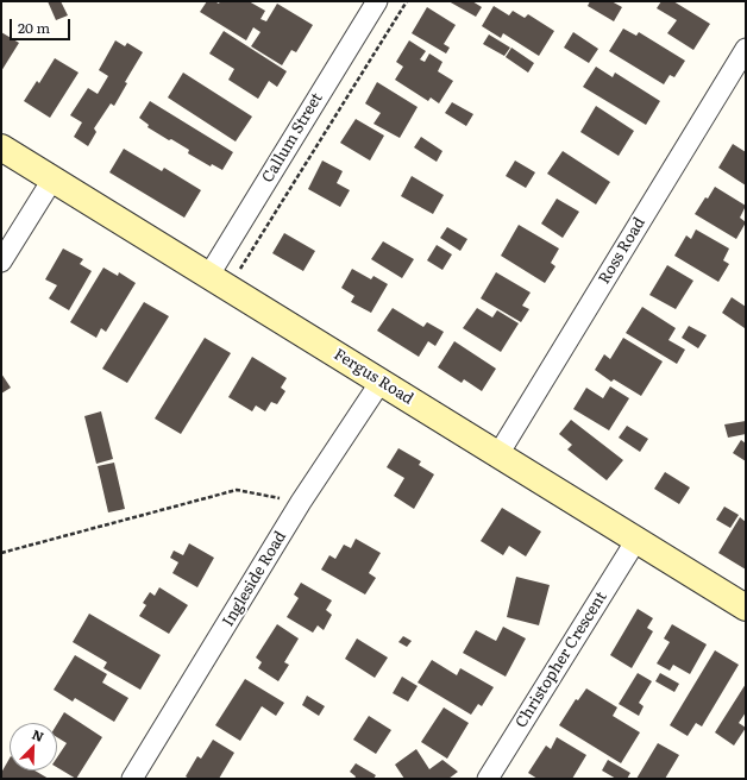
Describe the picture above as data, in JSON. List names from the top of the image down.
{
  "streets": {
    "street": [
      "Callum Street",
      "Ross Road",
      "Fergus Road",
      "Ingleside Road",
      "Christopher Crescent"
    ]
  },
  "crossings": [
    ["Callum Street", "Fergus Road"],
    ["Ross Road", "Fergus Road"],
    ["Fergus Road", "Ingleside Road"],
    ["Fergus Road", "Christopher Crescent"]
  ],
  "scale_bar": "20 m",
  "north": "top right"
}
